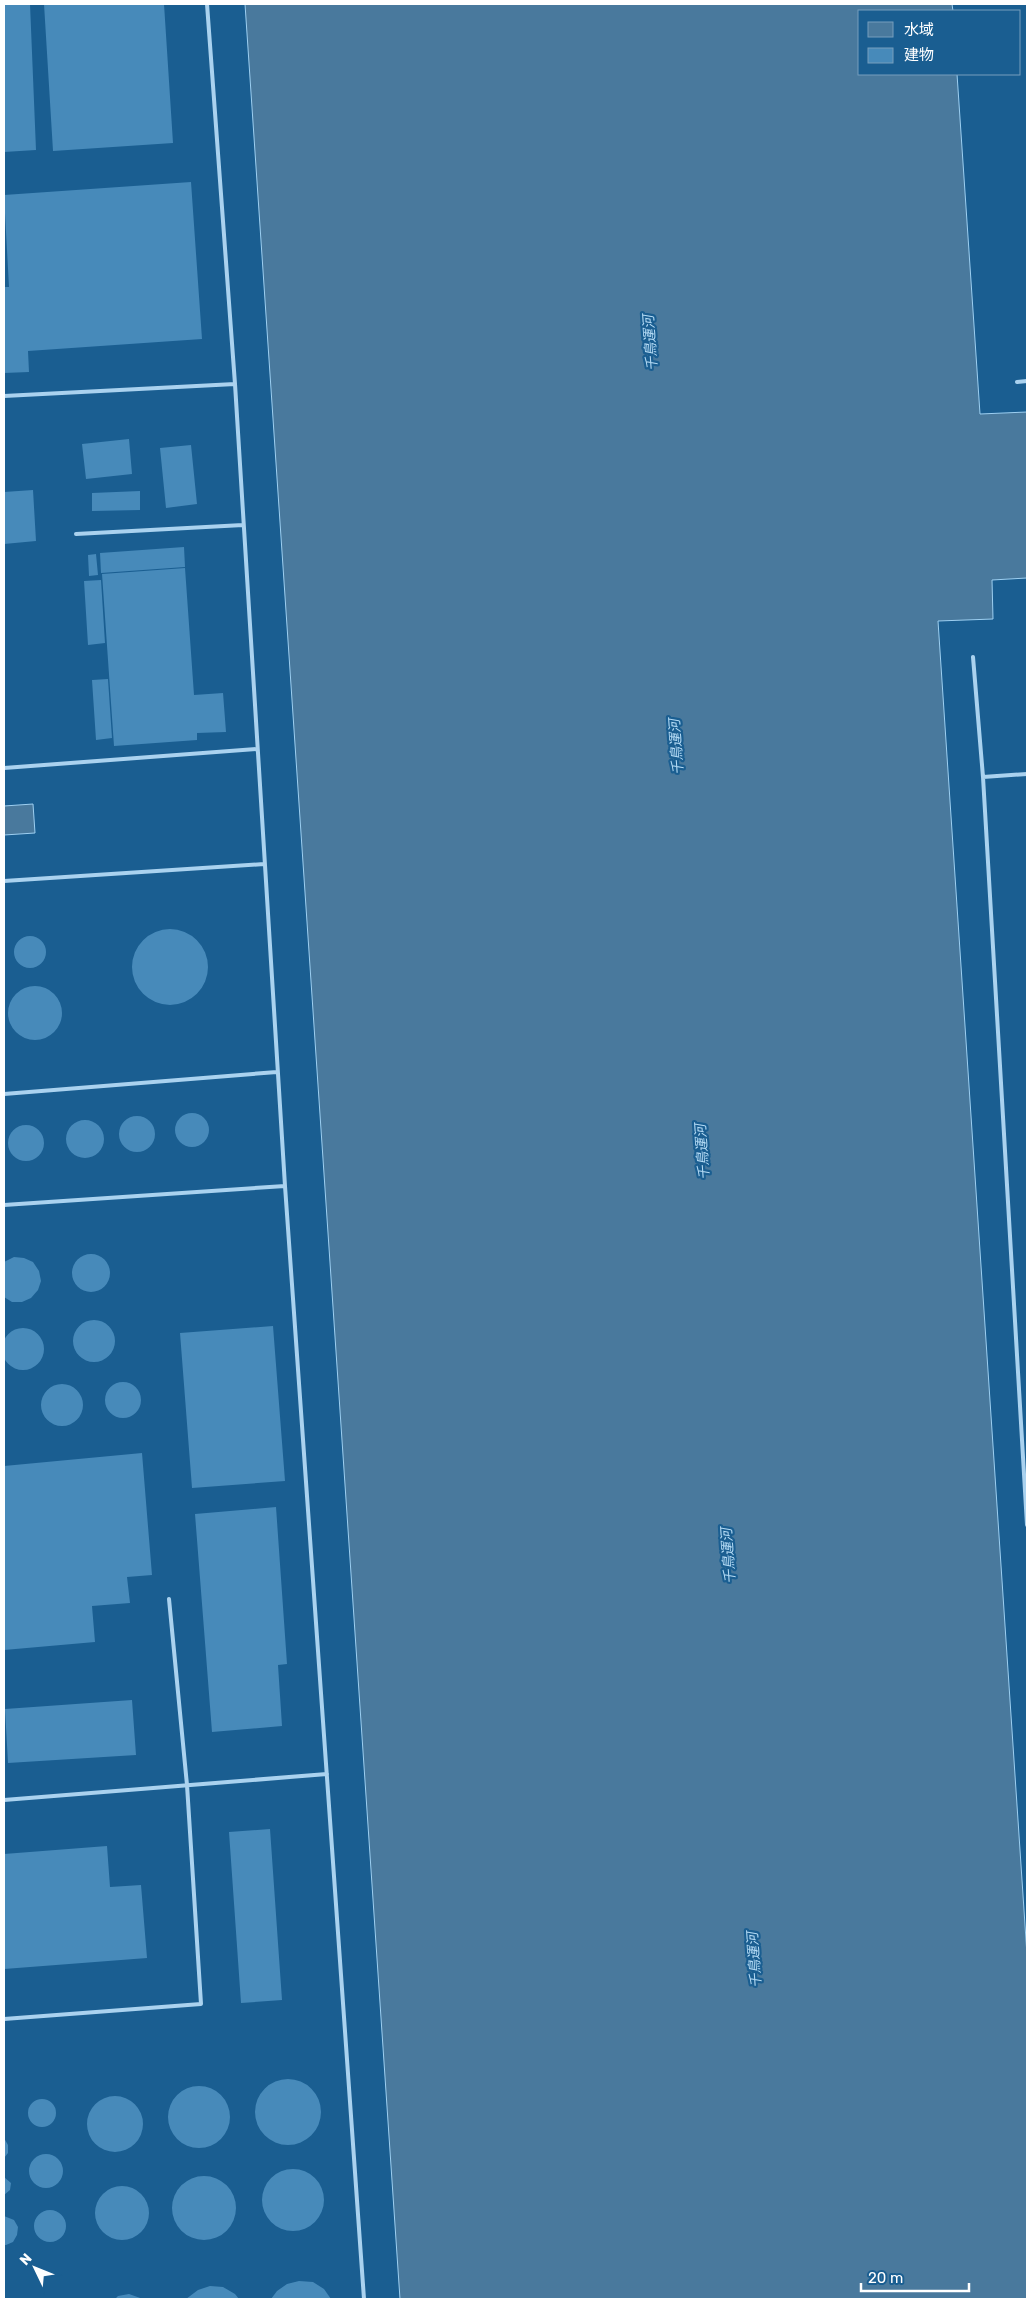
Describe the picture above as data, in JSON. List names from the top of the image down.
{
  "water": ["千鳥運河"],
  "legend": ["水域", "建物"],
  "scale_bar": "20 m",
  "north": "top left"
}
